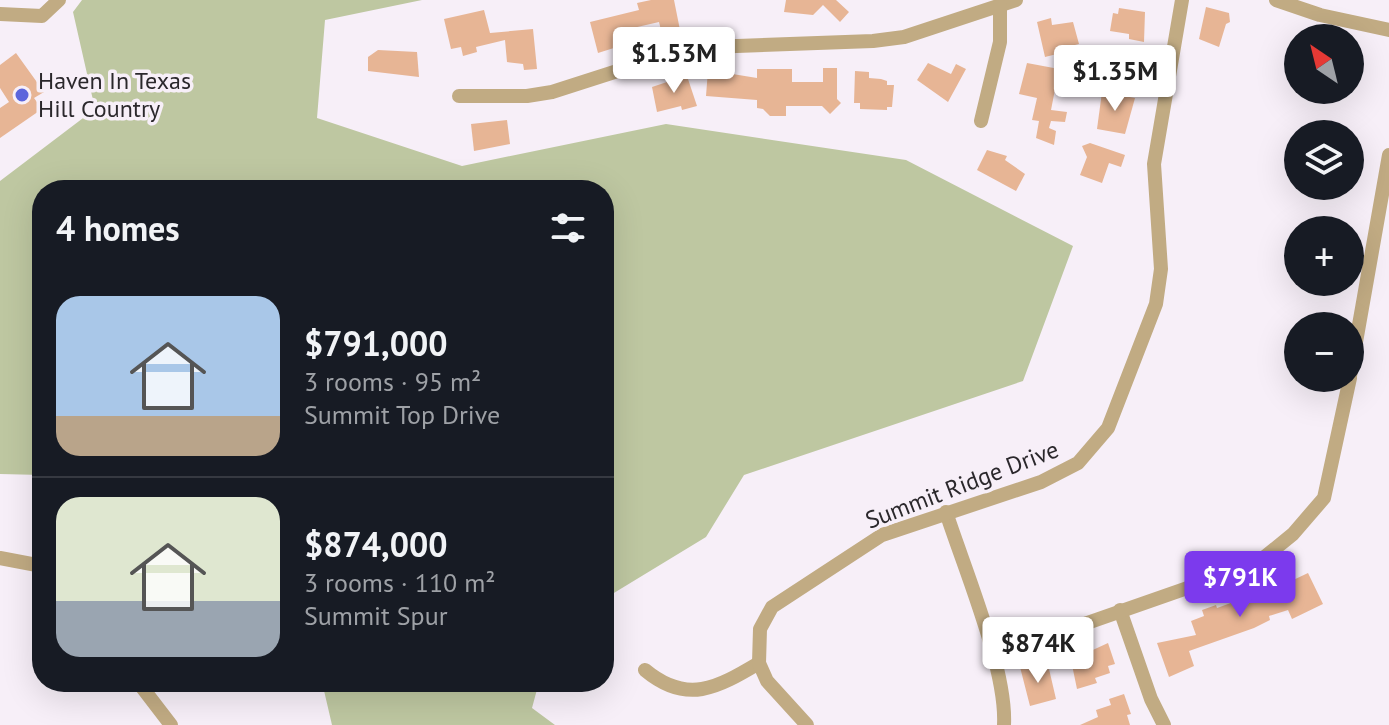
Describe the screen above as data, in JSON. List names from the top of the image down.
{
  "streets": {
    "street": ["Summit Ridge Drive"]
  },
  "places": ["Haven In Texas Hill Country"],
  "north": "top left",
  "page": {
    "map_buttons": ["+", "−"],
    "price": [
      "$1.53M",
      "$1.35M",
      "$791K",
      "$874K"
    ],
    "heading": "4 homes",
    "list": [
      {
        "name": "$791,000",
        "note": "3 rooms · 95 m² · Summit Top Drive"
      },
      {
        "name": "$874,000",
        "note": "3 rooms · 110 m² · Summit Spur"
      }
    ]
  }
}
